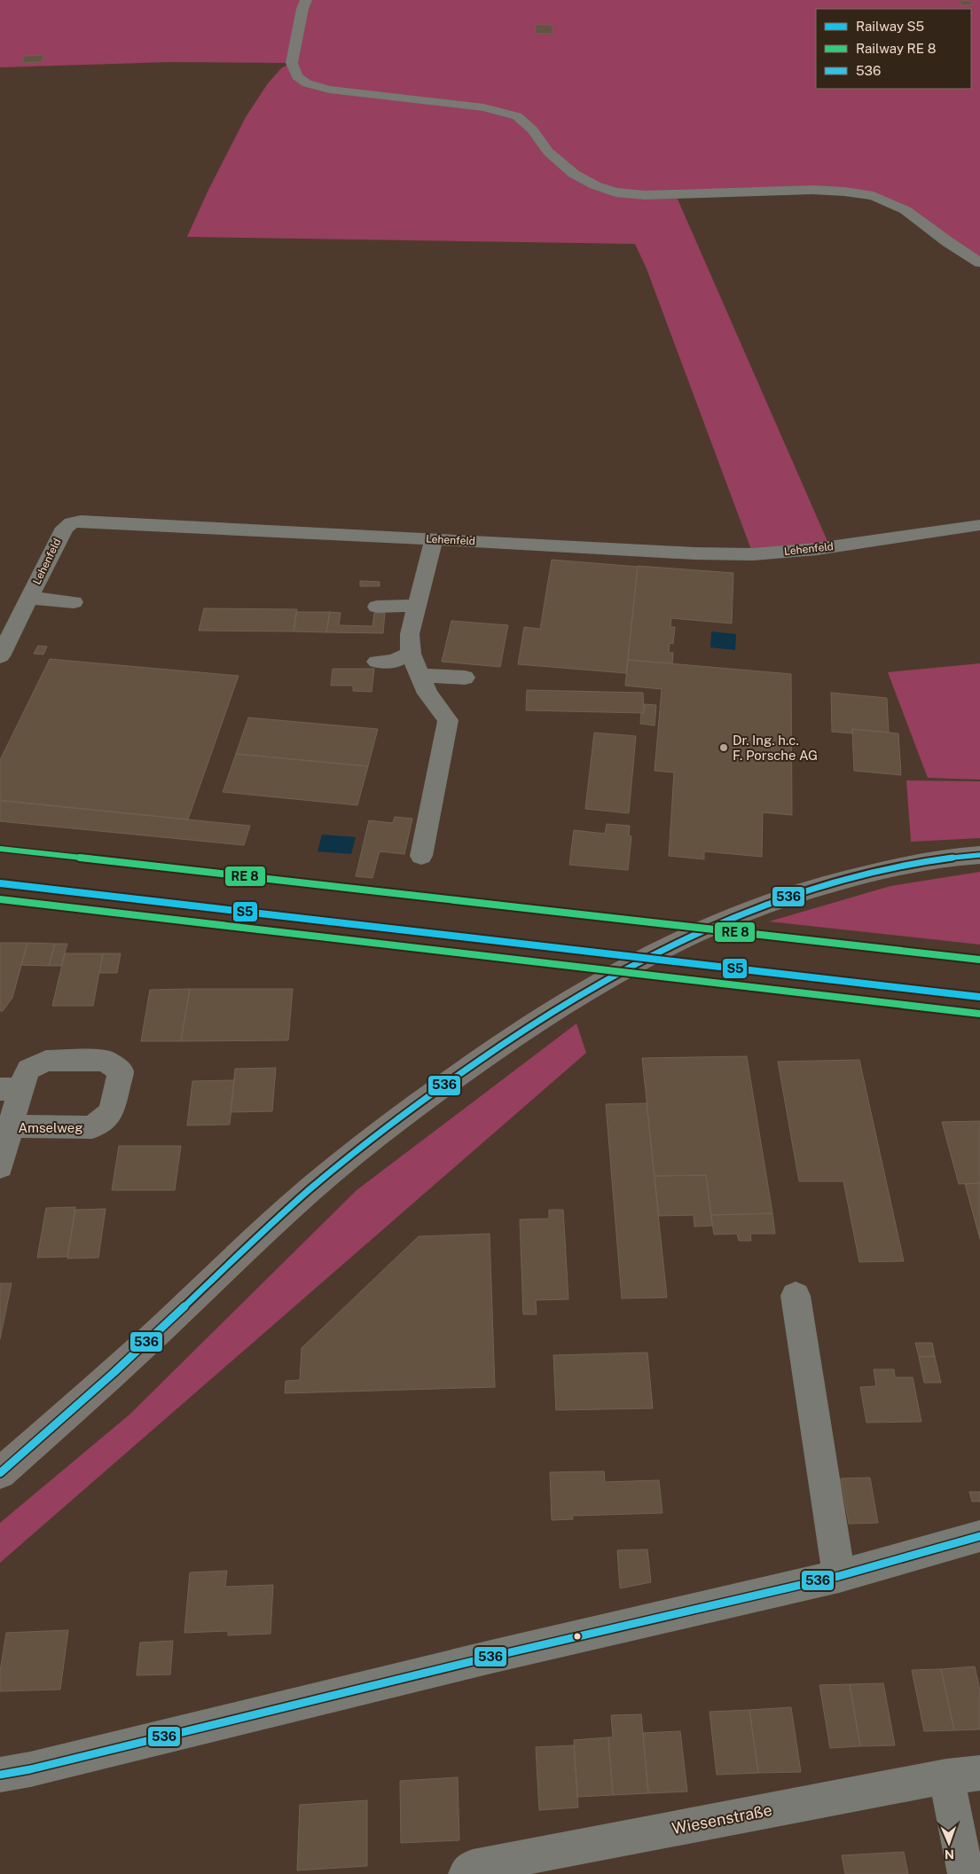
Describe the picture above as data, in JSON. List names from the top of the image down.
{
  "streets": {
    "street": ["Lehenfeld", "Amselweg", "Wiesenstraße"]
  },
  "places": ["Dr. Ing. h.c. F. Porsche AG"],
  "lines": ["transit line 536", "rail line S5"],
  "legend": ["Railway S5", "Railway RE 8", "536"],
  "north": "bottom"
}
